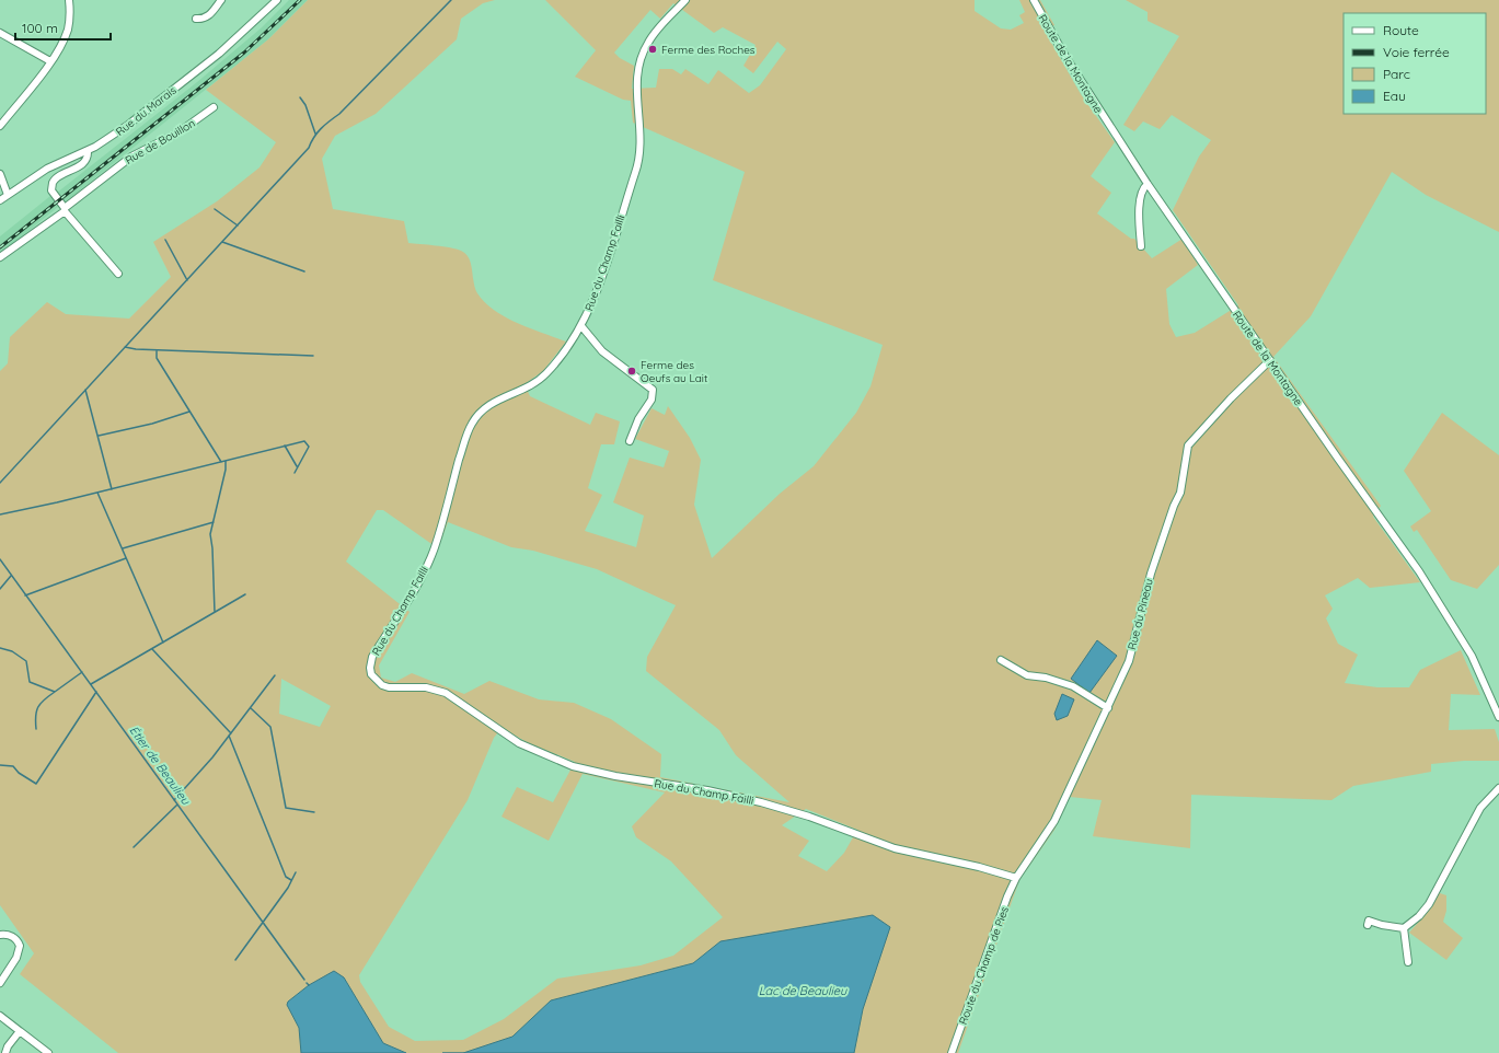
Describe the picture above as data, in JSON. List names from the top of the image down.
{
  "streets": {
    "street": [
      "Route de la Montagne",
      "Rue du Marais",
      "Rue de Bouillon",
      "Rue du Champ Failli",
      "Rue du Pineau",
      "Route du Champ de Pies"
    ]
  },
  "crossings": [
    ["Route de la Montagne", "Rue du Pineau"],
    ["Rue du Champ Failli", "Rue du Pineau"],
    ["Rue du Champ Failli", "Route du Champ de Pies"],
    ["Rue du Pineau", "Route du Champ de Pies"]
  ],
  "water": ["Étier de Beaulieu", "Lac de Beaulieu"],
  "places": ["Ferme des Roches", "Ferme des Oeufs au Lait"],
  "legend": [
    "Route",
    "Voie ferrée",
    "Parc",
    "Eau"
  ],
  "scale_bar": "100 m"
}
